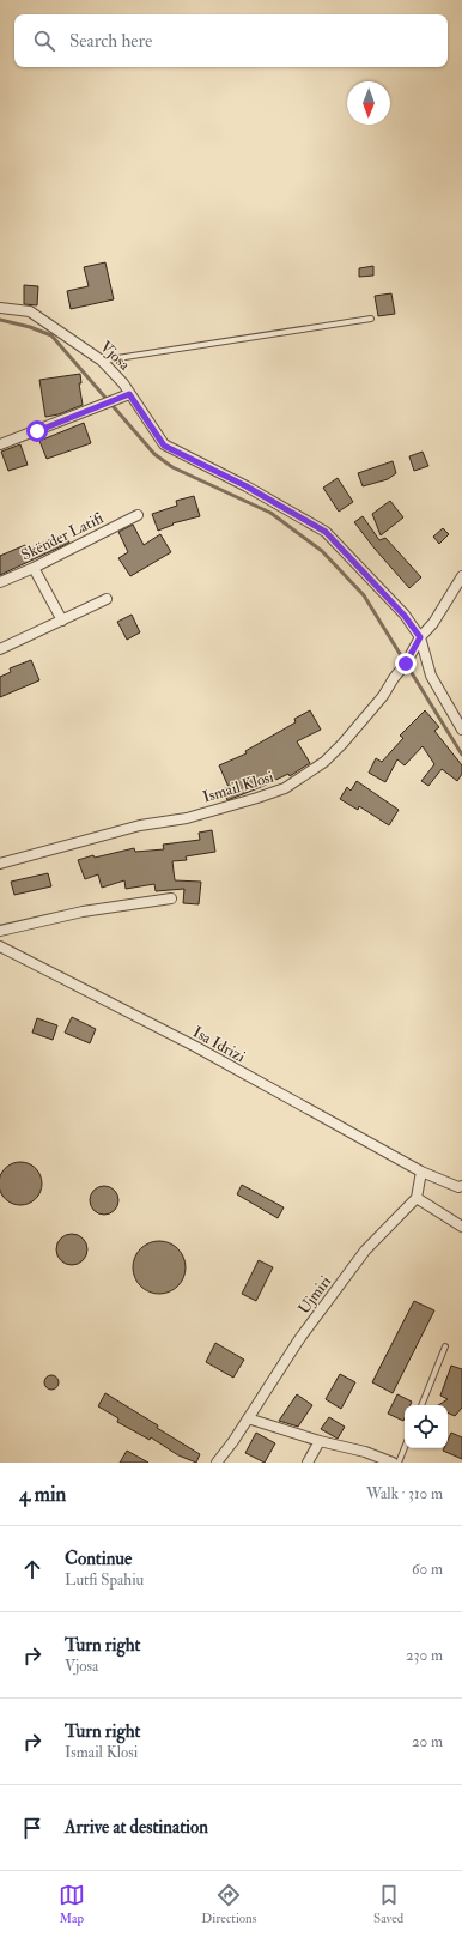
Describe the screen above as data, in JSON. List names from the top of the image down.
{
  "streets": {
    "street": [
      "Vjosa",
      "Skënder Latifi",
      "Ismail Klosi",
      "Isa Idrizi",
      "Ujmiri"
    ]
  },
  "crossings": [
    ["Vjosa", "Ismail Klosi"]
  ],
  "north": "bottom",
  "page": {
    "search": "Search here",
    "heading": ["4 min", "Walk · 310 m"],
    "list": [
      ["Continue", "Lutfi Spahiu", "60 m"],
      ["Turn right", "Vjosa", "230 m"],
      ["Turn right", "Ismail Klosi", "20 m"],
      "Arrive at destination"
    ],
    "nav": ["Map", "Directions", "Saved"]
  }
}
